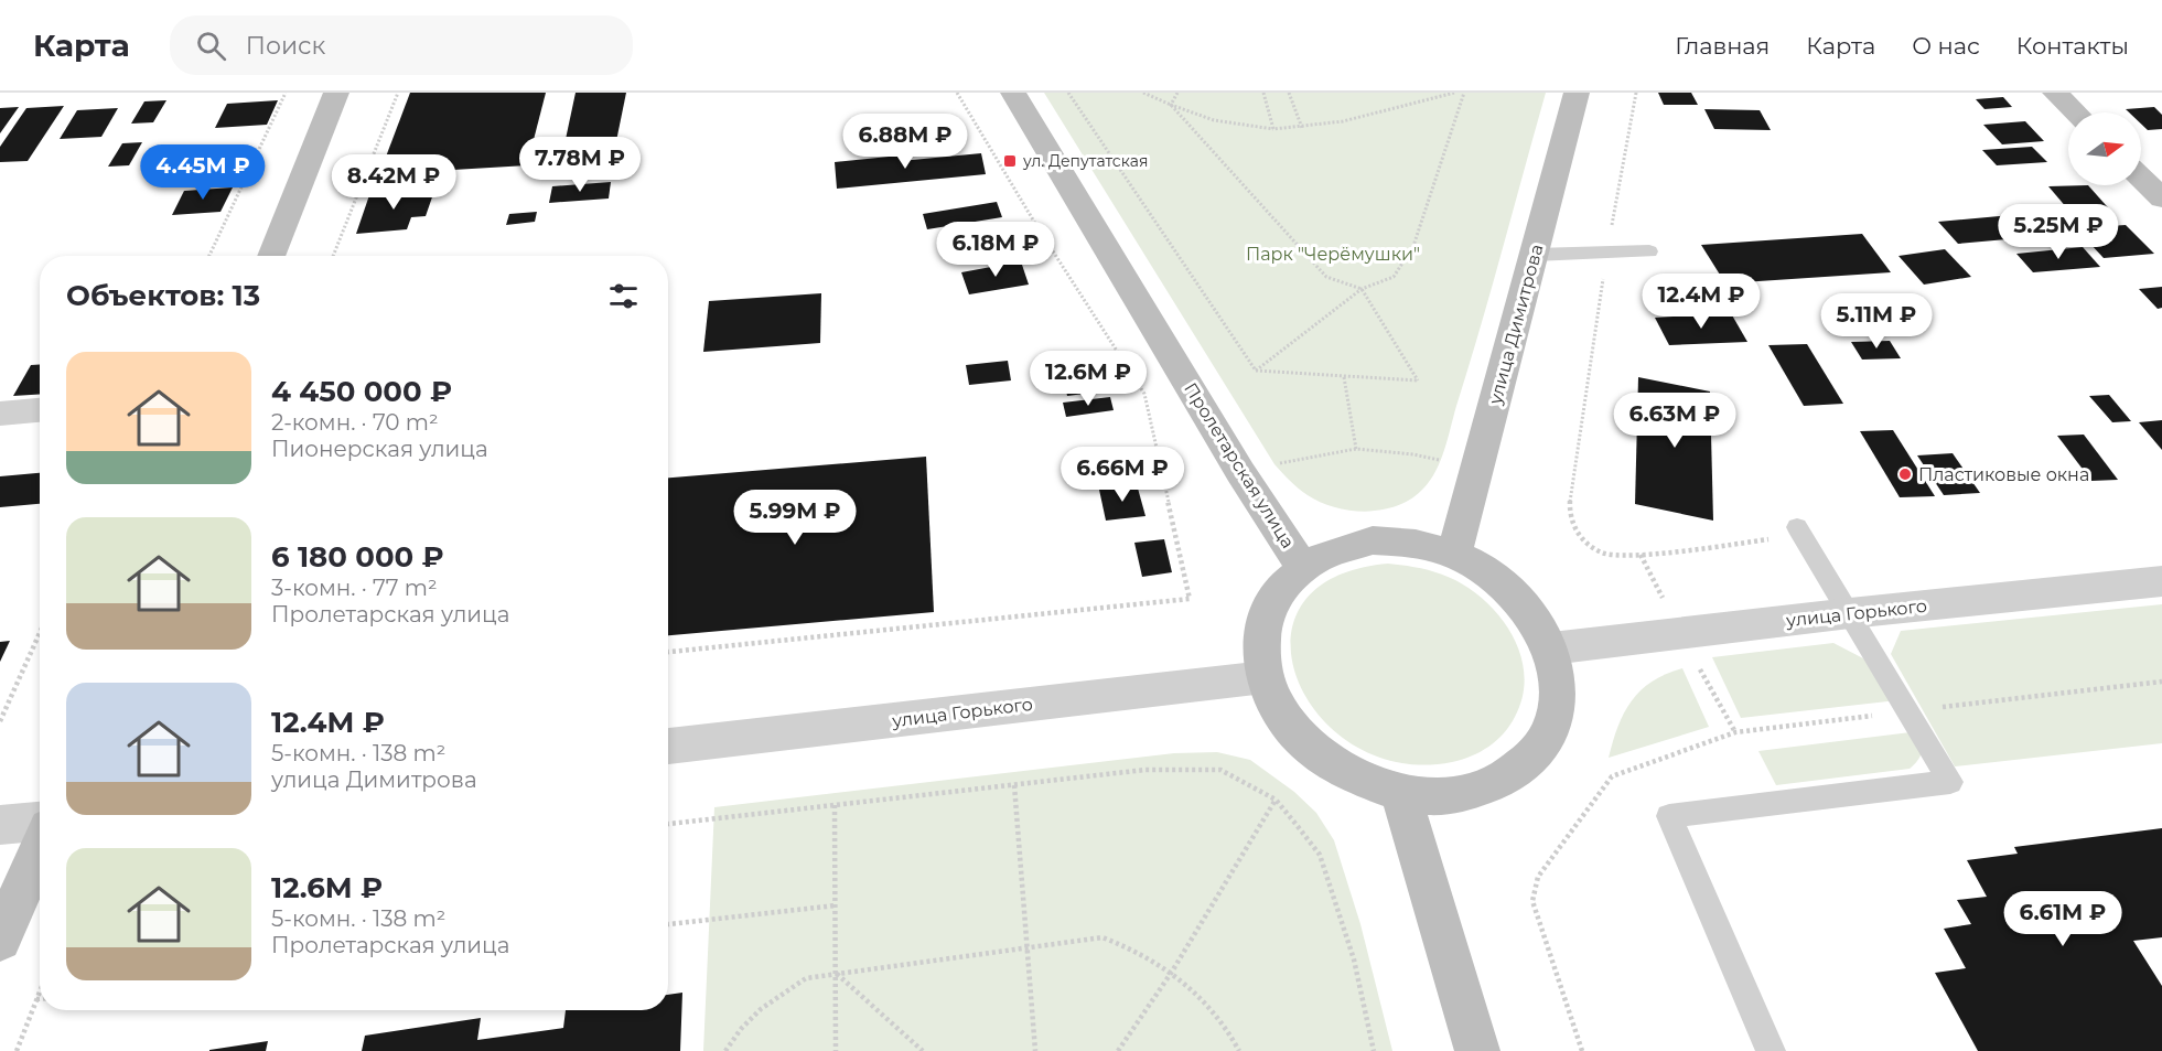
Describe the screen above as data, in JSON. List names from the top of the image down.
{
  "streets": {
    "main road": ["улица Димитрова", "Пролетарская улица"],
    "street": ["улица Горького"]
  },
  "parks": ["Парк \"Черёмушки\""],
  "places": {
    "transit": ["ул. Депутатская"],
    "other": ["Пластиковые окна"]
  },
  "north": "right",
  "page": {
    "header": "Карта",
    "search": "Поиск",
    "nav": [
      "Главная",
      "Карта",
      "О нас",
      "Контакты"
    ],
    "price": [
      "6.88M ₽",
      "7.78M ₽",
      "4.45M ₽",
      "8.42M ₽",
      "5.25M ₽",
      "6.18M ₽",
      "12.4M ₽",
      "5.11M ₽",
      "12.6M ₽",
      "6.63M ₽",
      "6.66M ₽",
      "5.99M ₽",
      "6.61M ₽"
    ],
    "heading": "Объектов: 13",
    "list": [
      {
        "name": "4 450 000 ₽",
        "note": "2-комн. · 70 m² · Пионерская улица"
      },
      {
        "name": "6 180 000 ₽",
        "note": "3-комн. · 77 m² · Пролетарская улица"
      },
      {
        "name": "12.4M ₽",
        "note": "5-комн. · 138 m² · улица Димитрова"
      },
      {
        "name": "12.6M ₽",
        "note": "5-комн. · 138 m² · Пролетарская улица"
      }
    ]
  }
}
